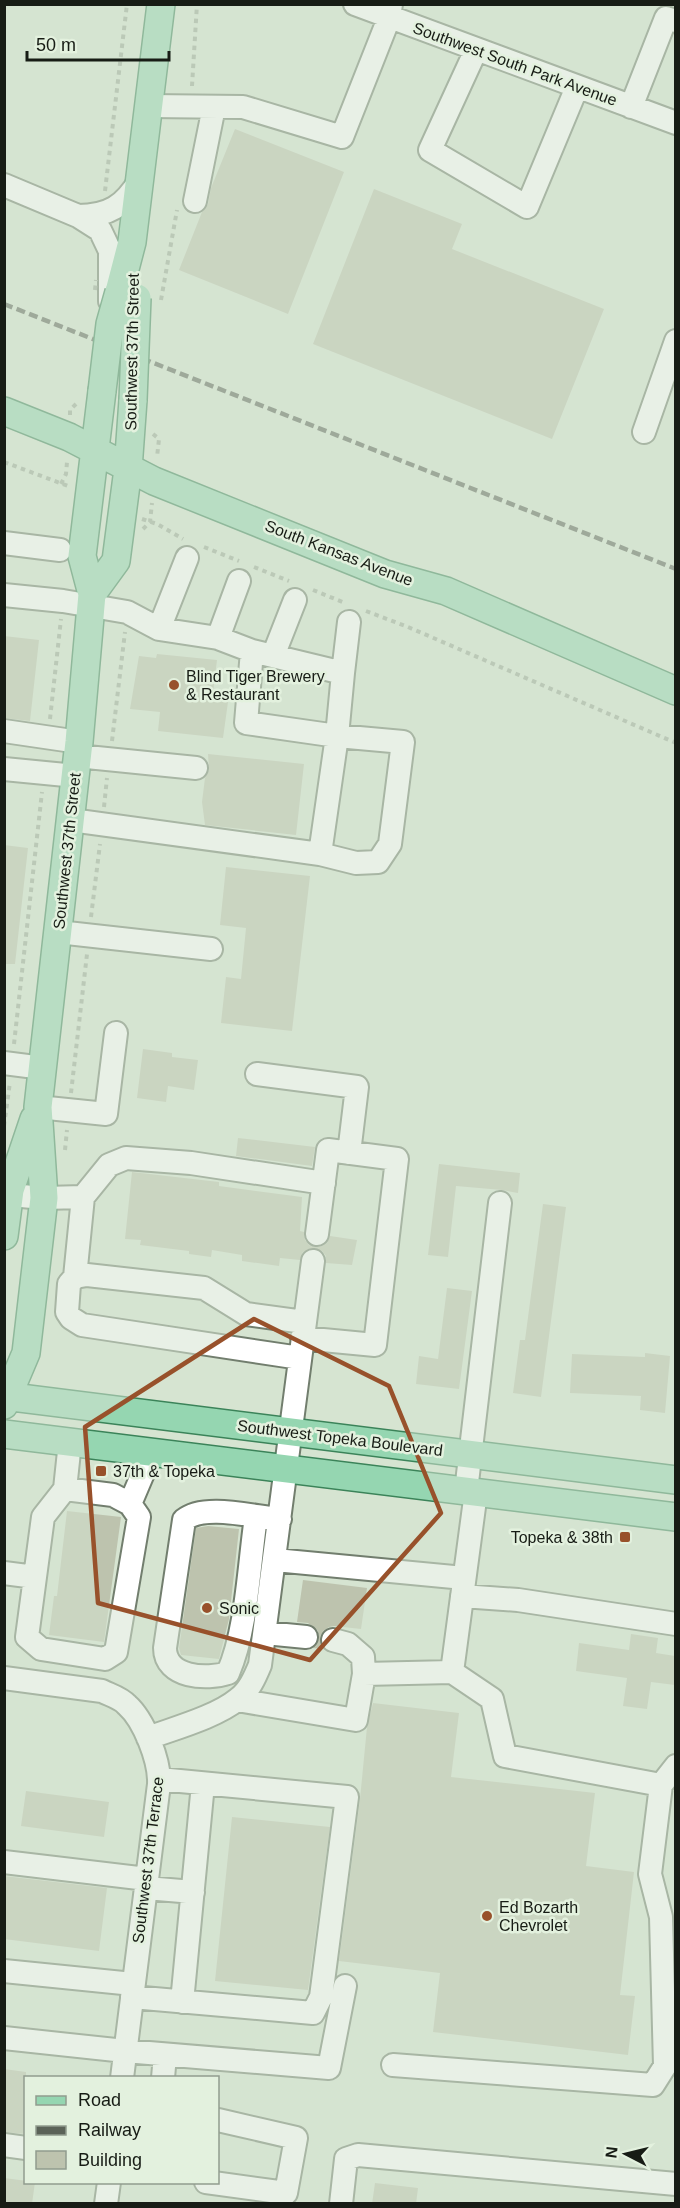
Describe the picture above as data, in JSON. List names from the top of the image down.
{
  "streets": {
    "main road": ["Southwest 37th Street", "South Kansas Avenue", "Southwest Topeka Boulevard"],
    "street": ["Southwest South Park Avenue", "Southwest 37th Terrace"]
  },
  "crossings": [
    ["Southwest 37th Street", "South Kansas Avenue"],
    ["Southwest 37th Street", "Southwest Topeka Boulevard"]
  ],
  "places": {
    "other": ["Blind Tiger Brewery & Restaurant", "Sonic", "Ed Bozarth Chevrolet"],
    "transit": ["37th & Topeka", "Topeka & 38th"]
  },
  "legend": ["Road", "Railway", "Building"],
  "scale_bar": "50 m",
  "north": "left"
}
